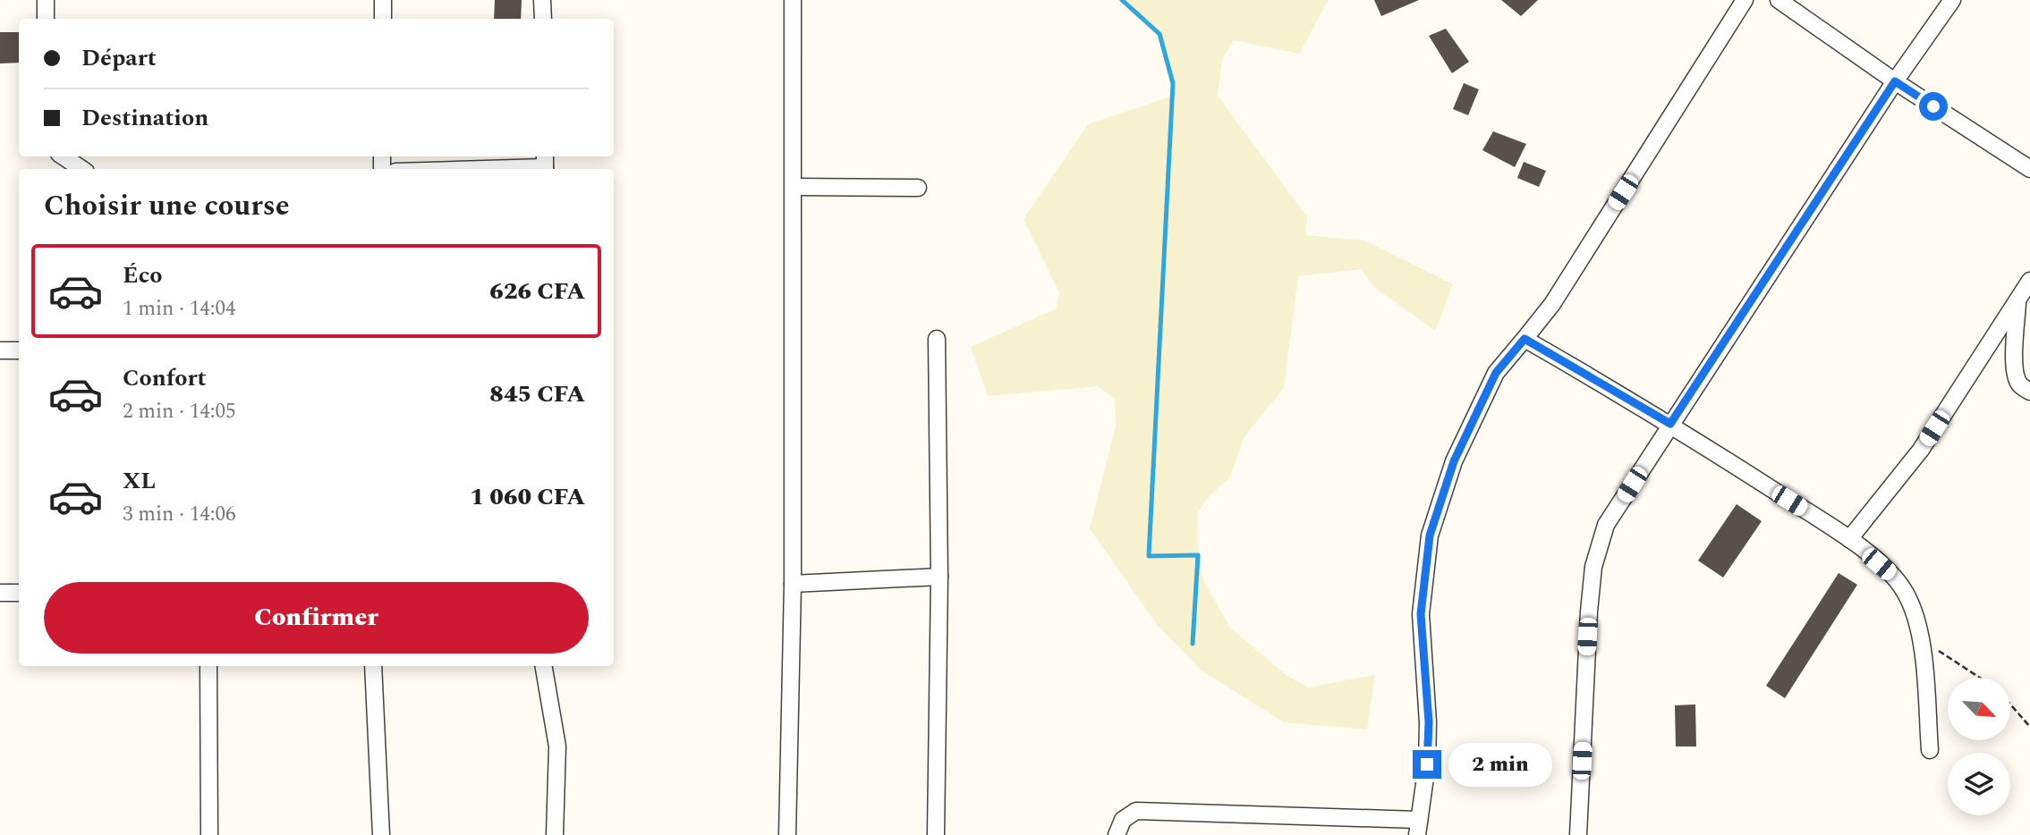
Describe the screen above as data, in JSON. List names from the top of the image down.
{
  "north": "bottom right",
  "page": {
    "banner": ["Départ", "Destination"],
    "heading": "Choisir une course",
    "list": [
      {
        "name": "Éco",
        "note": "1 min · 14:04",
        "value": "626 CFA"
      },
      {
        "name": "Confort",
        "note": "2 min · 14:05",
        "value": "845 CFA"
      },
      {
        "name": "XL",
        "note": "3 min · 14:06",
        "value": "1 060 CFA"
      }
    ],
    "buttons": "Confirmer",
    "bubble": "2 min"
  }
}
